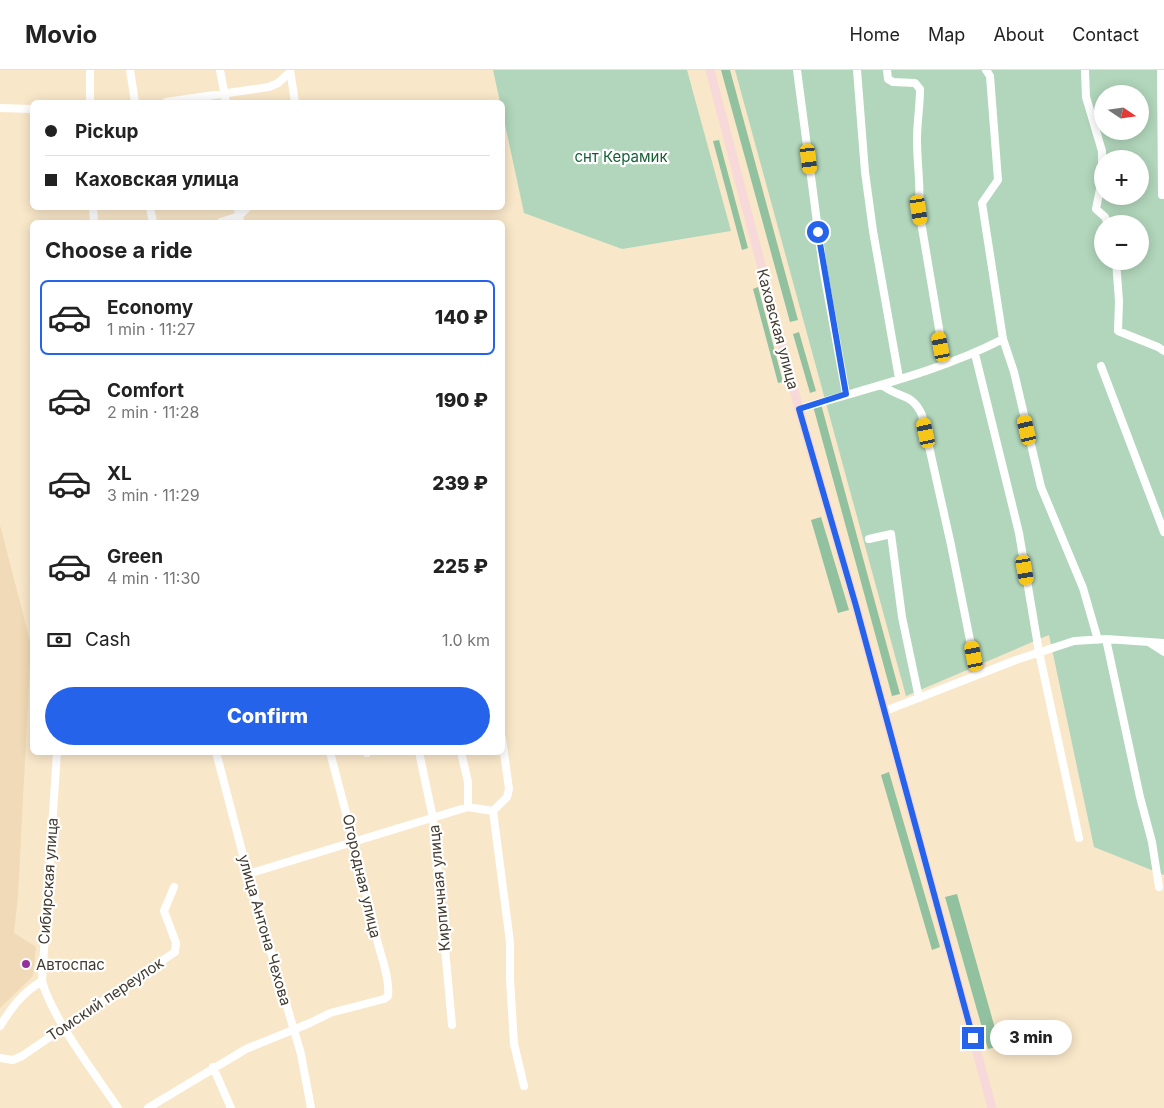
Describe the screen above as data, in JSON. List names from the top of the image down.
{
  "streets": {
    "main road": ["Каховская улица"],
    "street": [
      "Огородная улица",
      "Сибирская улица",
      "Кирпичная улица",
      "улица Антона Чехова",
      "Томский переулок"
    ]
  },
  "crossings": [
    ["Огородная улица", "улица Антона Чехова"],
    ["Сибирская улица", "Томский переулок"]
  ],
  "parks": ["снт Керамик"],
  "places": ["Автоспас"],
  "north": "right",
  "page": {
    "header": "Movio",
    "nav": [
      "Home",
      "Map",
      "About",
      "Contact"
    ],
    "map_buttons": ["+", "−"],
    "banner": ["Pickup", "Каховская улица"],
    "heading": "Choose a ride",
    "list": [
      {
        "name": "Economy",
        "note": "1 min · 11:27",
        "value": "140 ₽"
      },
      {
        "name": "Comfort",
        "note": "2 min · 11:28",
        "value": "190 ₽"
      },
      {
        "name": "XL",
        "note": "3 min · 11:29",
        "value": "239 ₽"
      },
      {
        "name": "Green",
        "note": "4 min · 11:30",
        "value": "225 ₽"
      }
    ],
    "pay": ["Cash", "1.0 km"],
    "buttons": "Confirm",
    "bubble": "3 min"
  }
}
